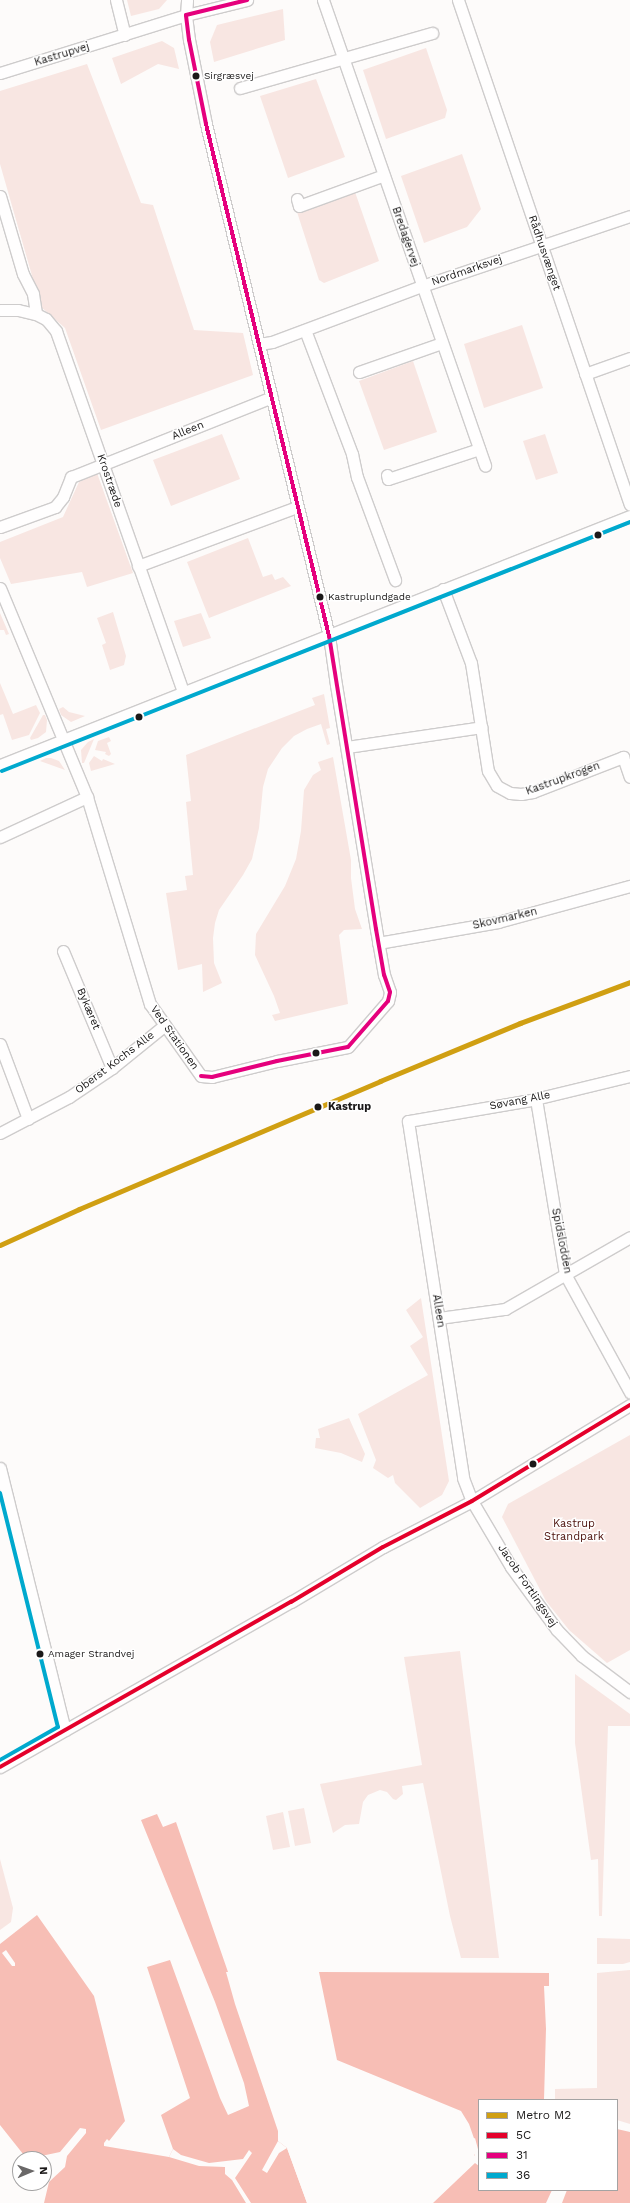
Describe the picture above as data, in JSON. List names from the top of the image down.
{
  "streets": {
    "street": [
      "Kastrupvej",
      "Bredagervej",
      "Rådhusvænget",
      "Nordmarksvej",
      "Alleen",
      "Krostræde",
      "Kastrupkrogen",
      "Skovmarken",
      "Bykæret",
      "Ved Stationen",
      "Oberst Kochs Alle",
      "Søvang Alle",
      "Spidslodden",
      "Jacob Fortlingsvej"
    ]
  },
  "crossings": [
    ["Bredagervej", "Nordmarksvej"],
    ["Rådhusvænget", "Nordmarksvej"],
    ["Alleen", "Krostræde"],
    ["Alleen", "Søvang Alle"],
    ["Alleen", "Jacob Fortlingsvej"],
    ["Skovmarken", "Ved Stationen"],
    ["Bykæret", "Oberst Kochs Alle"],
    ["Ved Stationen", "Oberst Kochs Alle"],
    ["Søvang Alle", "Spidslodden"]
  ],
  "parks": ["Kastrup Strandpark"],
  "places": [
    "Sirgræsvej",
    "Kastruplundgade",
    "Kastrup",
    "Amager Strandvej"
  ],
  "lines": [
    "transit line 31",
    "transit line 36",
    "metro line M2",
    "transit line 5C"
  ],
  "legend": [
    "Metro M2",
    "5C",
    "31",
    "36"
  ],
  "north": "right"
}
